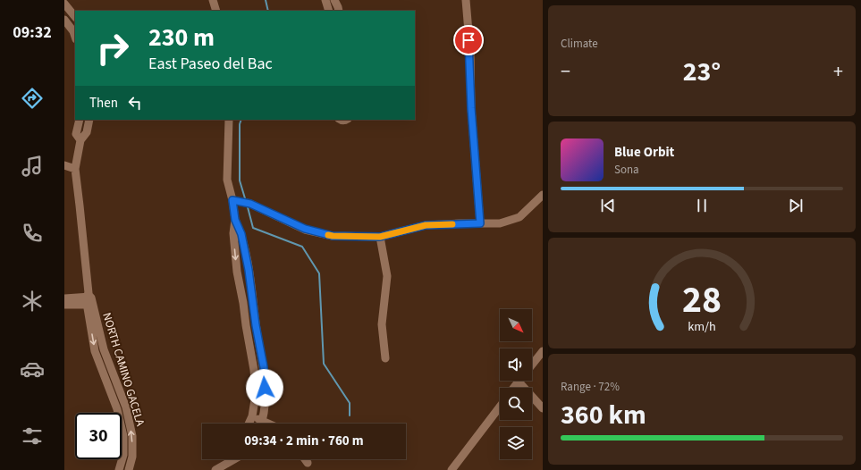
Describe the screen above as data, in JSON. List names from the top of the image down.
{
  "streets": {
    "street": ["NORTH CAMINO GACELA"]
  },
  "north": "bottom right",
  "page": {
    "tabs": "09:32",
    "tile": [
      "Climate",
      ["Range · 72%", "360 km"]
    ],
    "turn": ["230 m", "East Paseo del Bac"],
    "heat": ["−", "23°", "+"],
    "then": "Then",
    "song": ["Blue Orbit", "Sona"],
    "limit": "30",
    "trip": "09:34 · 2 min · 760 m",
    "gauge": ["28", "km/h"]
  }
}
